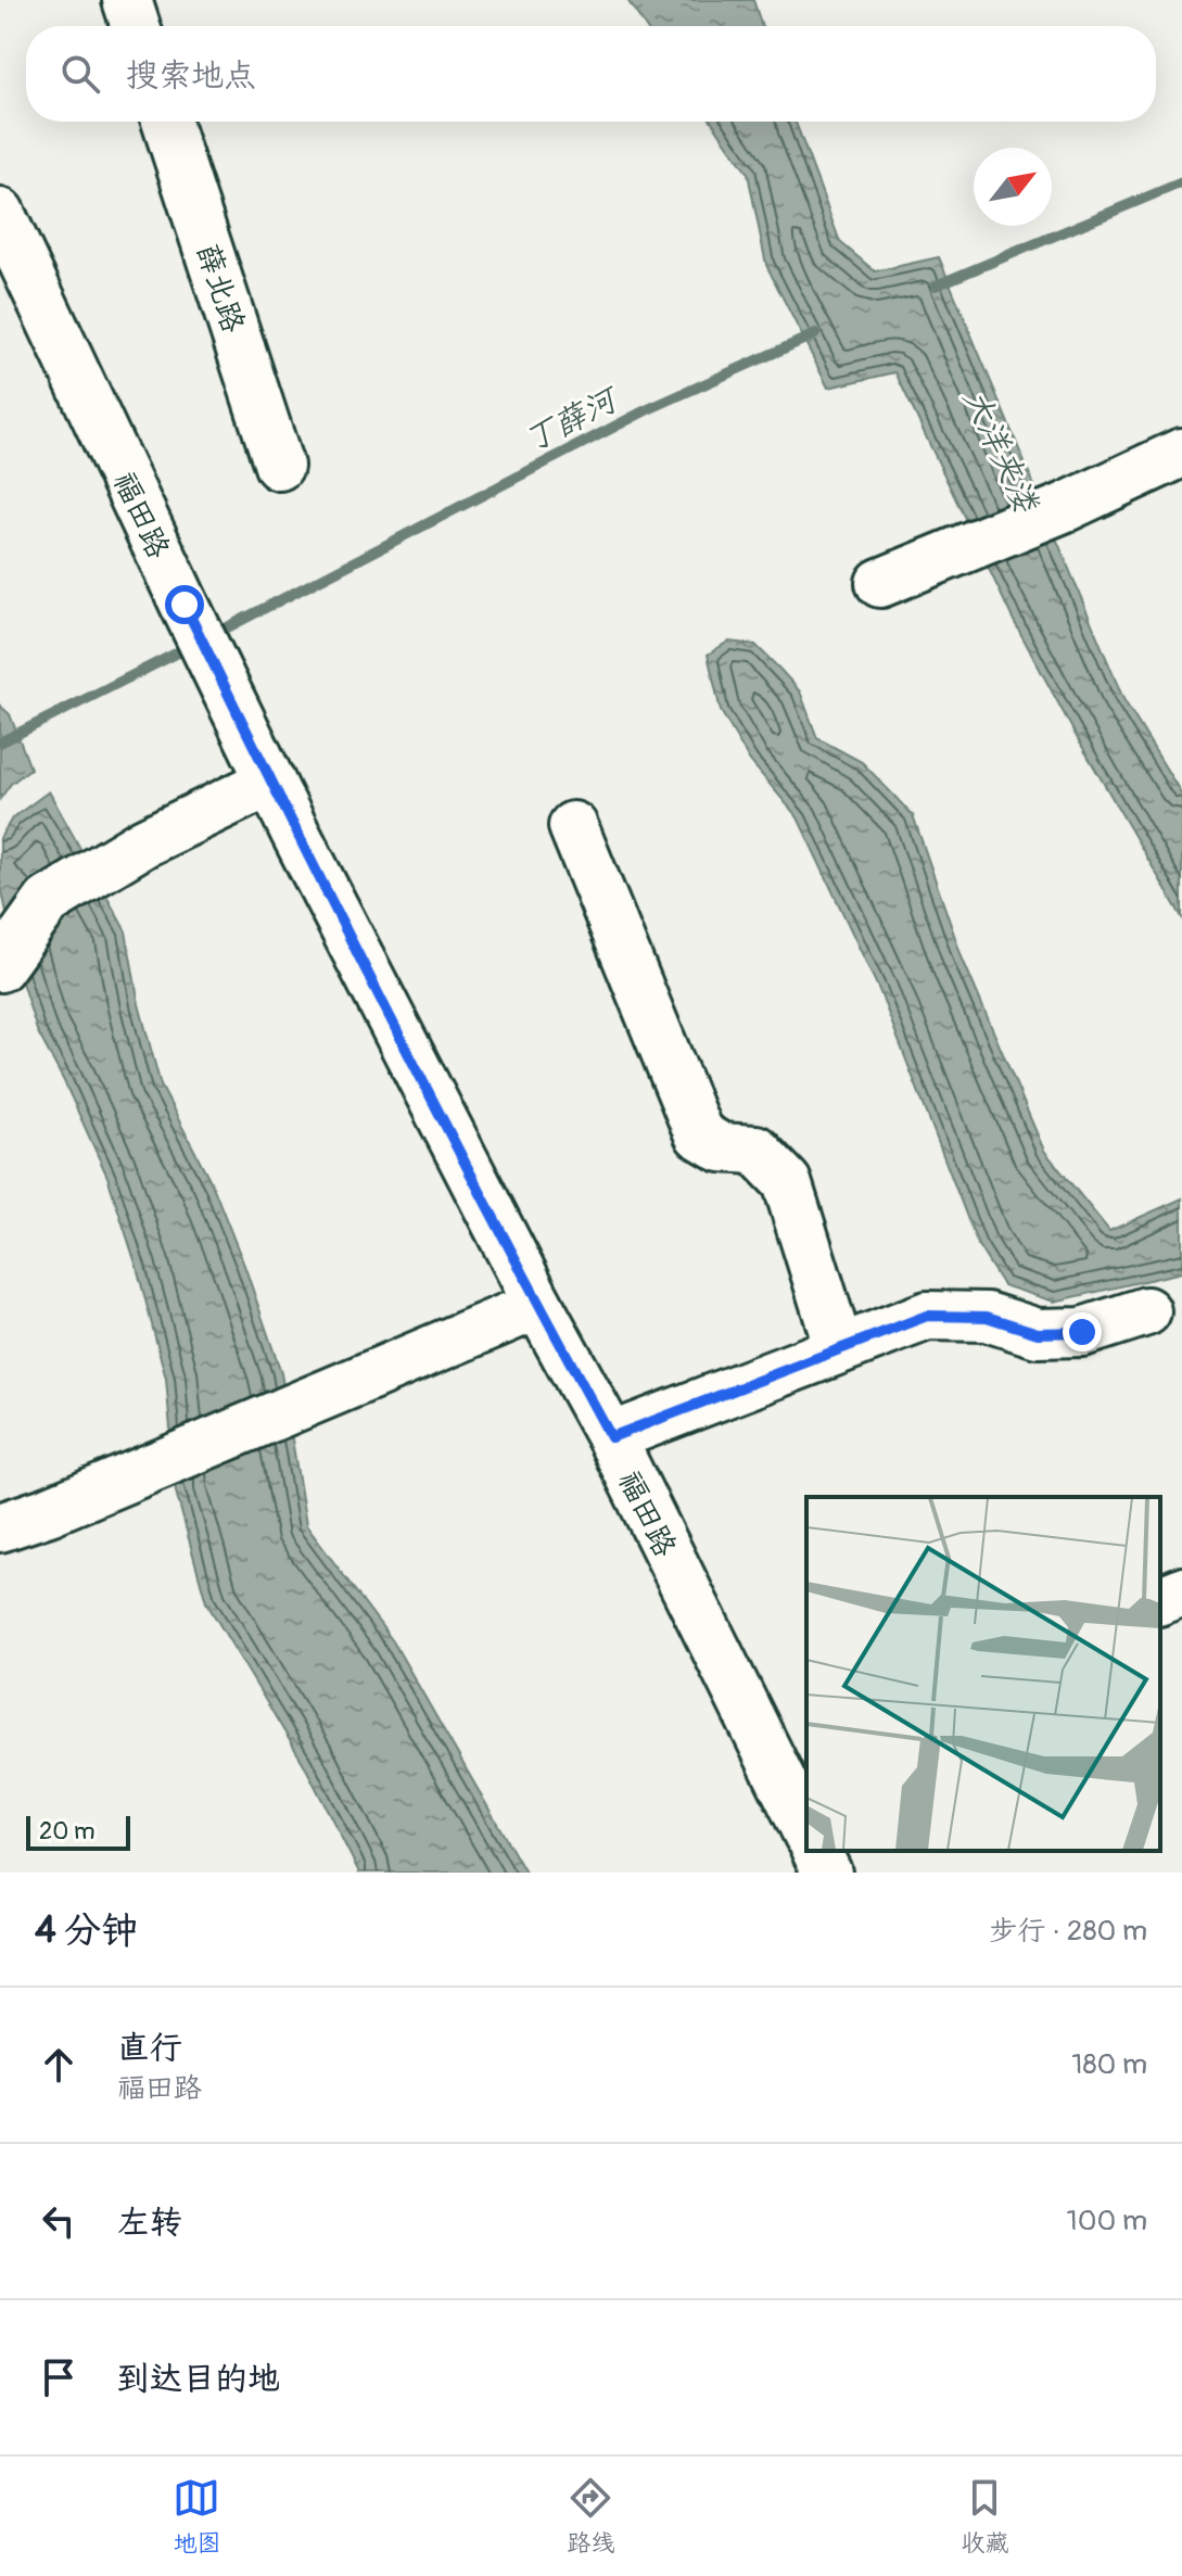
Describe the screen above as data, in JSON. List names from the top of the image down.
{
  "streets": {
    "street": ["薛北路", "福田路"]
  },
  "water": ["丁薛河", "大洋夹溇"],
  "scale_bar": "20 m",
  "north": "top right",
  "page": {
    "search": "搜索地点",
    "scale": "20 m",
    "heading": ["4 分钟", "步行 · 280 m"],
    "list": [
      ["直行", "福田路", "180 m"],
      ["左转", "100 m"],
      "到达目的地"
    ],
    "nav": ["地图", "路线", "收藏"]
  }
}
